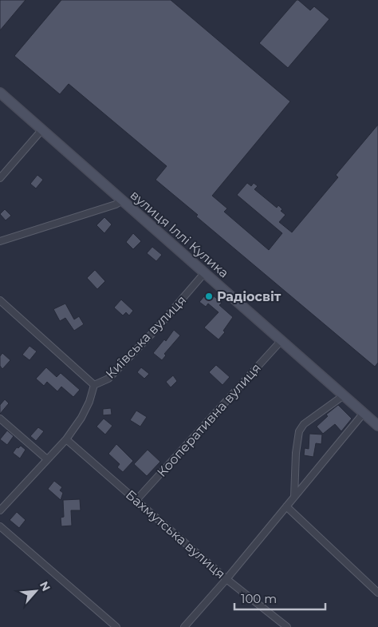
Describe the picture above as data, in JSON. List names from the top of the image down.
{
  "streets": {
    "street": [
      "вулиця Іллі Кулика",
      "Київська вулиця",
      "Кооперативна вулиця",
      "Бахмутська вулиця"
    ]
  },
  "crossings": [
    ["вулиця Іллі Кулика", "Київська вулиця"],
    ["вулиця Іллі Кулика", "Кооперативна вулиця"],
    ["Київська вулиця", "Бахмутська вулиця"],
    ["Кооперативна вулиця", "Бахмутська вулиця"]
  ],
  "places": ["Радіосвіт"],
  "scale_bar": "100 m",
  "north": "top right"
}
